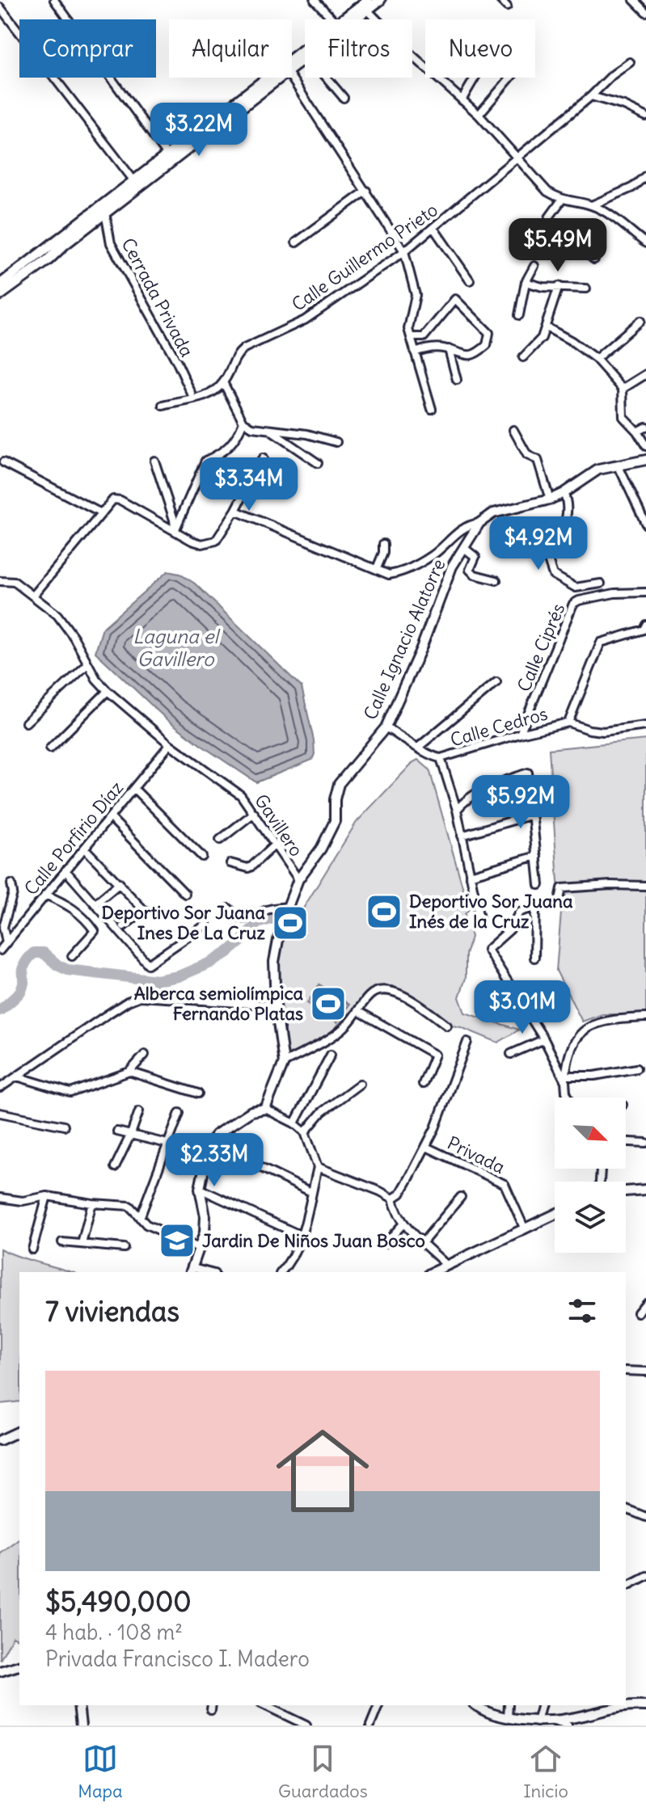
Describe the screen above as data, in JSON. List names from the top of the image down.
{
  "streets": {
    "street": [
      "Calle Guillermo Prieto",
      "Cerrada Privada",
      "Calle Ignacio Alatorre",
      "Calle Ciprés",
      "Calle Cedros",
      "Gavillero",
      "Calle Porfirio Díaz",
      "Privada"
    ]
  },
  "crossings": [
    ["Calle Ignacio Alatorre", "Gavillero"],
    ["Calle Ciprés", "Calle Cedros"],
    ["Gavillero", "Calle Porfirio Díaz"]
  ],
  "water": ["Laguna el Gavillero"],
  "places": {
    "sports": ["Deportivo Sor Juana Inés de la Cruz", "Deportivo Sor Juana Ines De La Cruz", "Alberca semiolímpica Fernando Platas"],
    "school or university": ["Jardin De Niños Juan Bosco"]
  },
  "north": "bottom right",
  "page": {
    "chip": [
      "Comprar",
      "Alquilar",
      "Filtros",
      "Nuevo"
    ],
    "price": [
      "$3.22M",
      "$5.49M",
      "$3.34M",
      "$4.92M",
      "$5.92M",
      "$3.01M",
      "$2.33M"
    ],
    "heading": "7 viviendas",
    "list": [
      {
        "name": "$5,490,000",
        "note": "4 hab. · 108 m² · Privada Francisco I. Madero"
      }
    ],
    "tabs": ["Mapa", "Guardados", "Inicio"]
  }
}
